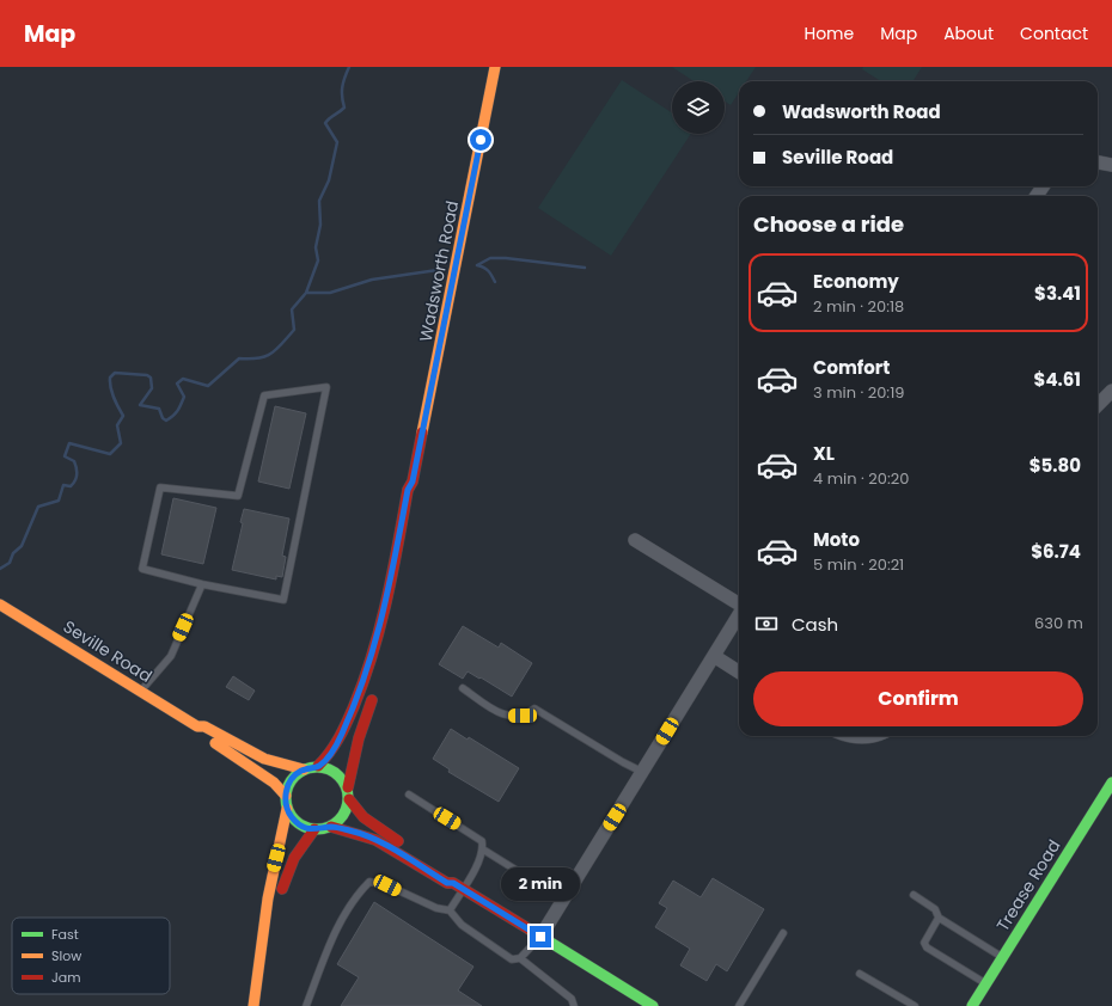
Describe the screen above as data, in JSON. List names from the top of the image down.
{
  "streets": {
    "main road": ["Wadsworth Road", "Seville Road", "Trease Road"]
  },
  "crossings": [
    ["Wadsworth Road", "Seville Road"]
  ],
  "legend": ["Fast", "Slow", "Jam"],
  "page": {
    "header": "Map",
    "nav": [
      "Home",
      "Map",
      "About",
      "Contact"
    ],
    "banner": ["Wadsworth Road", "Seville Road"],
    "heading": "Choose a ride",
    "list": [
      {
        "name": "Economy",
        "note": "2 min · 20:18",
        "value": "$3.41"
      },
      {
        "name": "Comfort",
        "note": "3 min · 20:19",
        "value": "$4.61"
      },
      {
        "name": "XL",
        "note": "4 min · 20:20",
        "value": "$5.80"
      },
      {
        "name": "Moto",
        "note": "5 min · 20:21",
        "value": "$6.74"
      }
    ],
    "pay": ["Cash", "630 m"],
    "buttons": "Confirm",
    "bubble": "2 min"
  }
}
